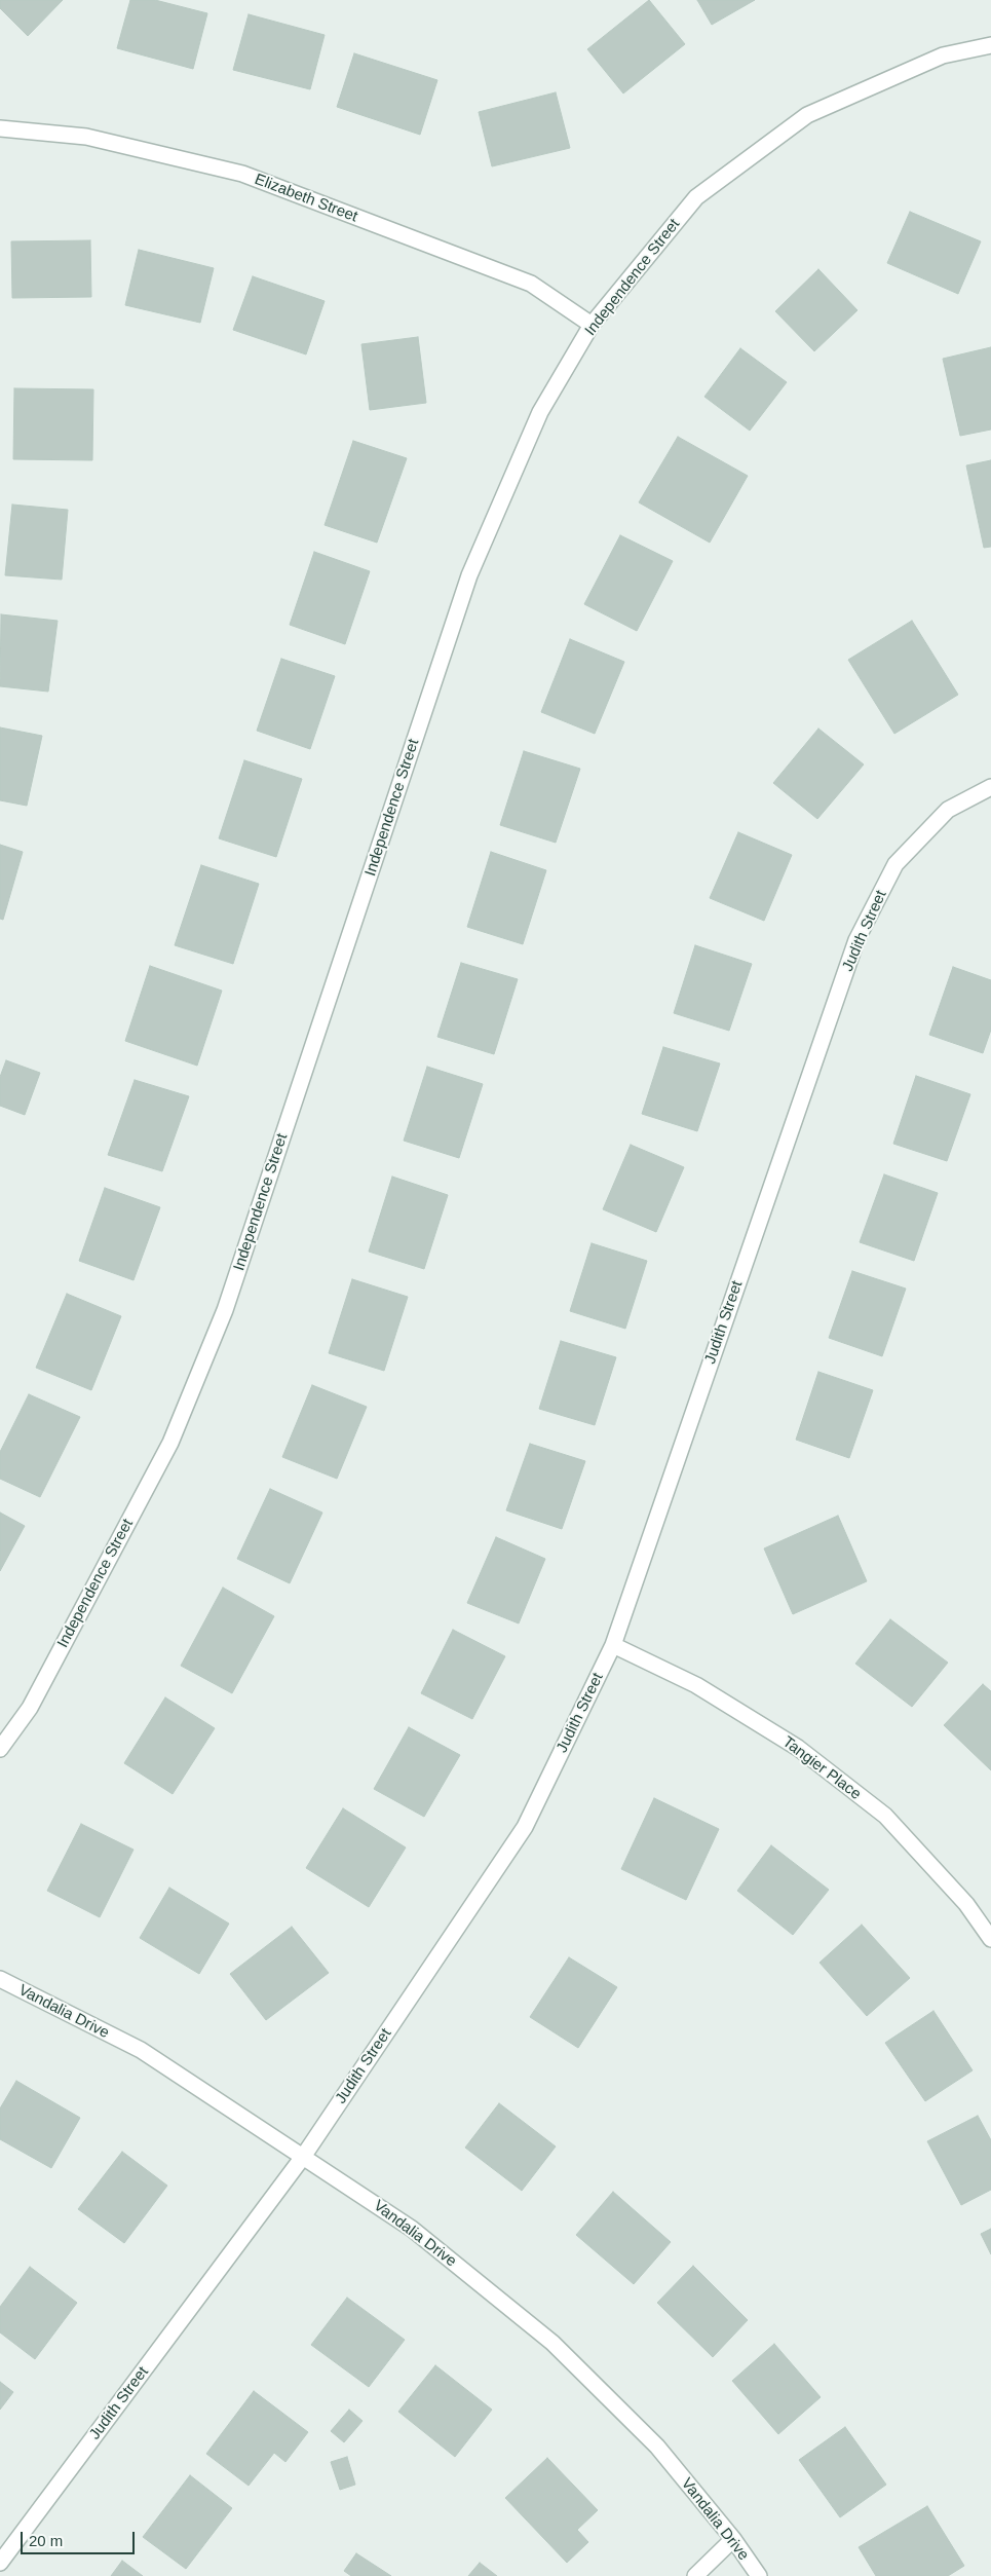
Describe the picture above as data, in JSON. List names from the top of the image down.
{
  "streets": {
    "street": [
      "Elizabeth Street",
      "Independence Street",
      "Judith Street",
      "Tangier Place",
      "Vandalia Drive"
    ]
  },
  "crossings": [
    ["Elizabeth Street", "Independence Street"],
    ["Judith Street", "Tangier Place"],
    ["Judith Street", "Vandalia Drive"]
  ],
  "scale_bar": "20 m"
}
